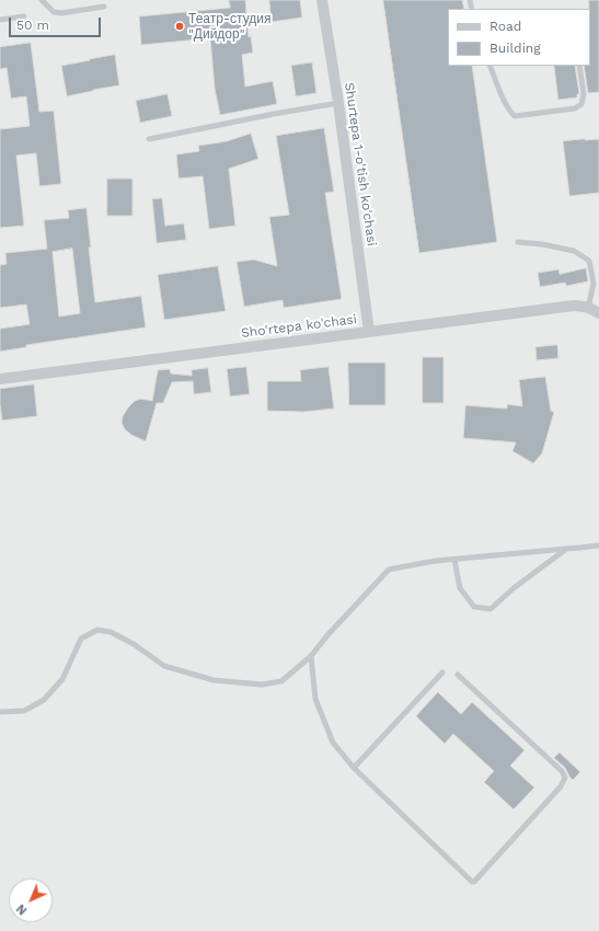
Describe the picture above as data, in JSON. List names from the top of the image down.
{
  "streets": {
    "street": ["Shurtepa 1-o'tish ko'chasi", "Sho'rtepa ko'chasi"]
  },
  "crossings": [
    ["Shurtepa 1-o'tish ko'chasi", "Sho'rtepa ko'chasi"]
  ],
  "places": ["Театр-студия \"Дийдор\""],
  "legend": ["Road", "Building"],
  "scale_bar": "50 m",
  "north": "bottom left"
}
